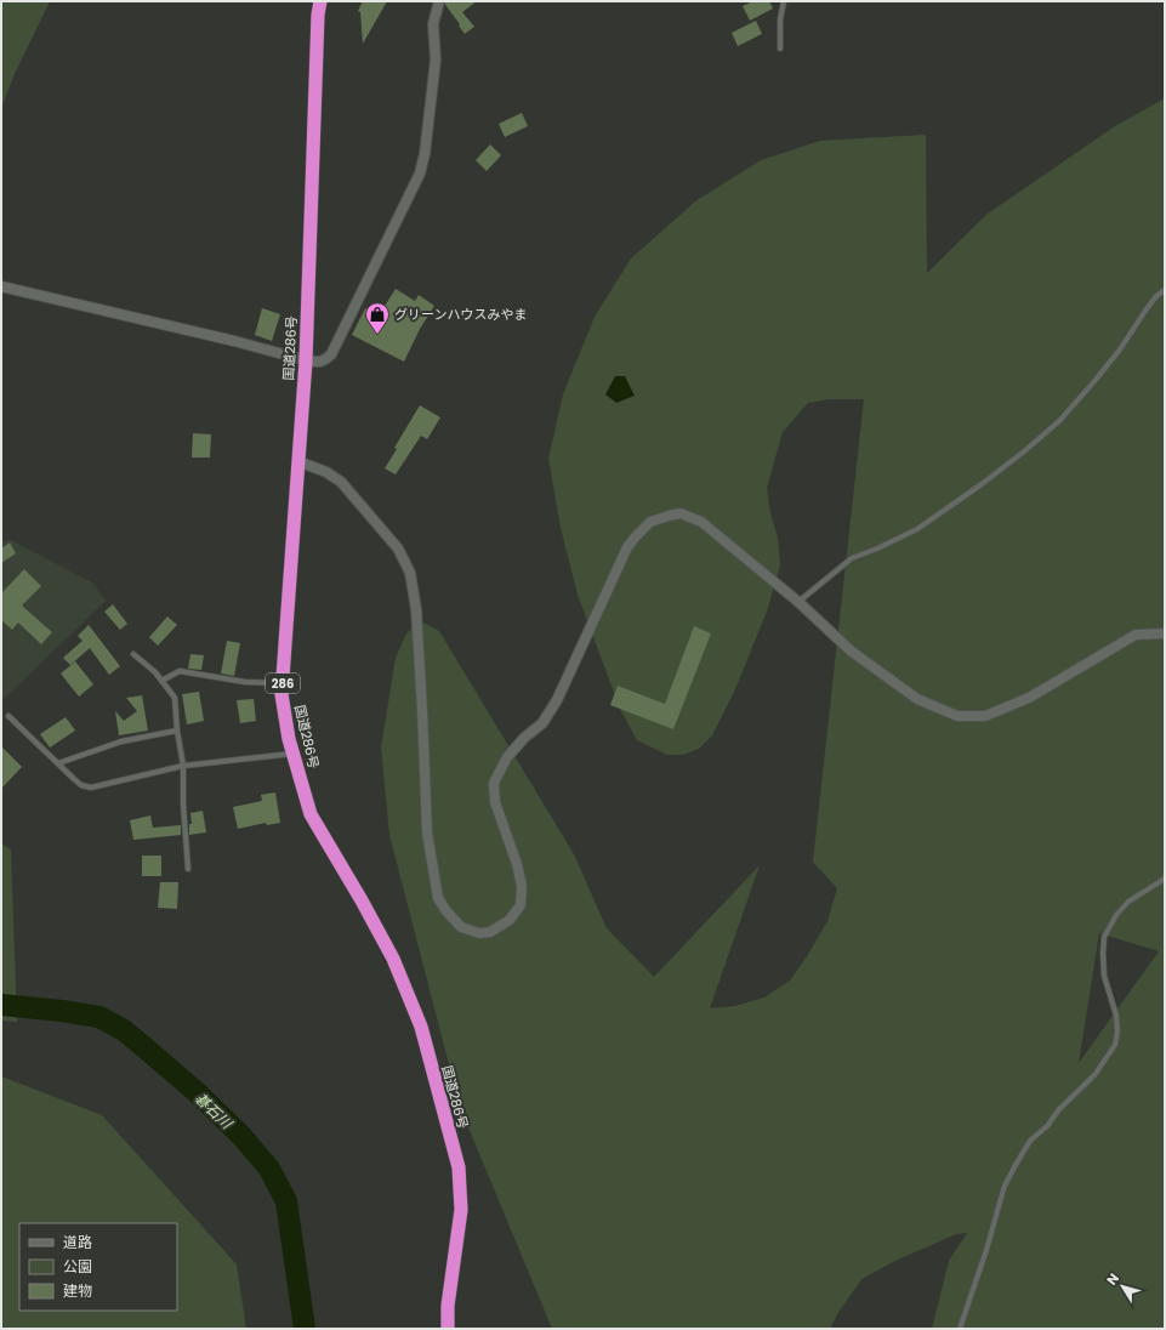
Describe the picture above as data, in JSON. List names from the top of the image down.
{
  "streets": {
    "highway": ["国道286号", "286"]
  },
  "water": ["碁石川"],
  "places": {
    "shop": ["グリーンハウスみやま"]
  },
  "legend": ["道路", "公園", "建物"],
  "north": "top left"
}
